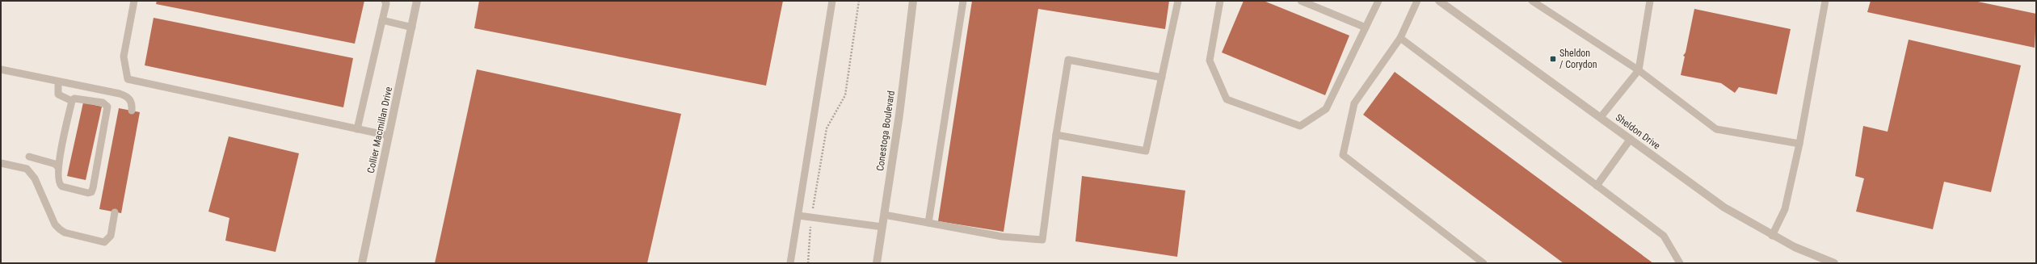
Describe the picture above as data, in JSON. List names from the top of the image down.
{
  "streets": {
    "street": ["Collier Macmillan Drive", "Conestoga Boulevard", "Sheldon Drive"]
  },
  "places": {
    "transit": ["Sheldon / Corydon"]
  }
}
